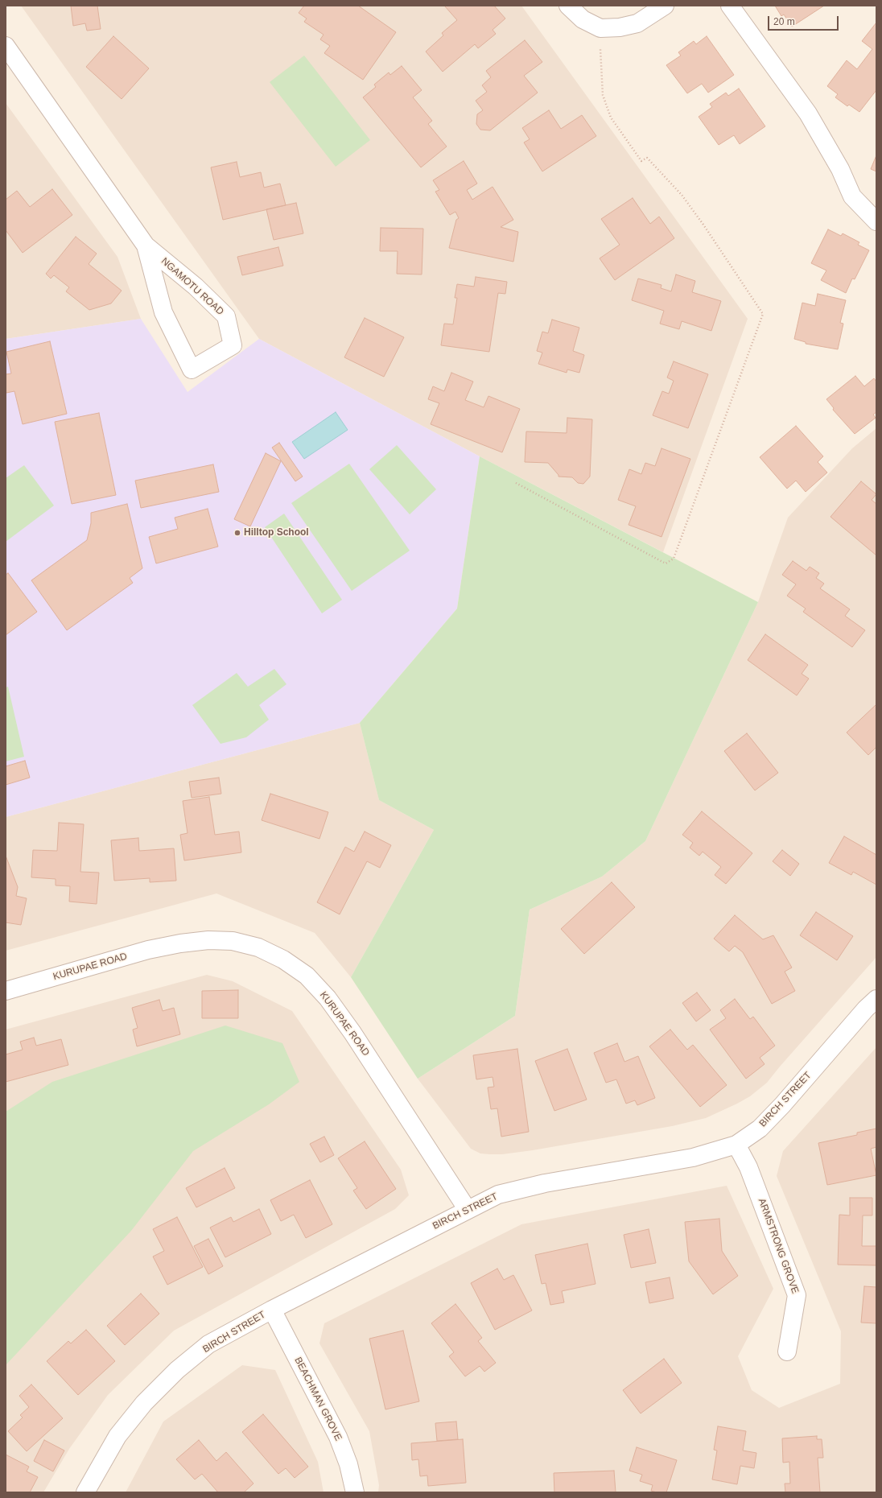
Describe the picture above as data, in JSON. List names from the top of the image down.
{
  "streets": {
    "street": [
      "NGAMOTU ROAD",
      "KURUPAE ROAD",
      "BIRCH STREET",
      "ARMSTRONG GROVE",
      "BEACHMAN GROVE"
    ]
  },
  "crossings": [
    ["KURUPAE ROAD", "BIRCH STREET"],
    ["BIRCH STREET", "ARMSTRONG GROVE"],
    ["BIRCH STREET", "BEACHMAN GROVE"]
  ],
  "places": ["Hilltop School"],
  "scale_bar": "20 m"
}
